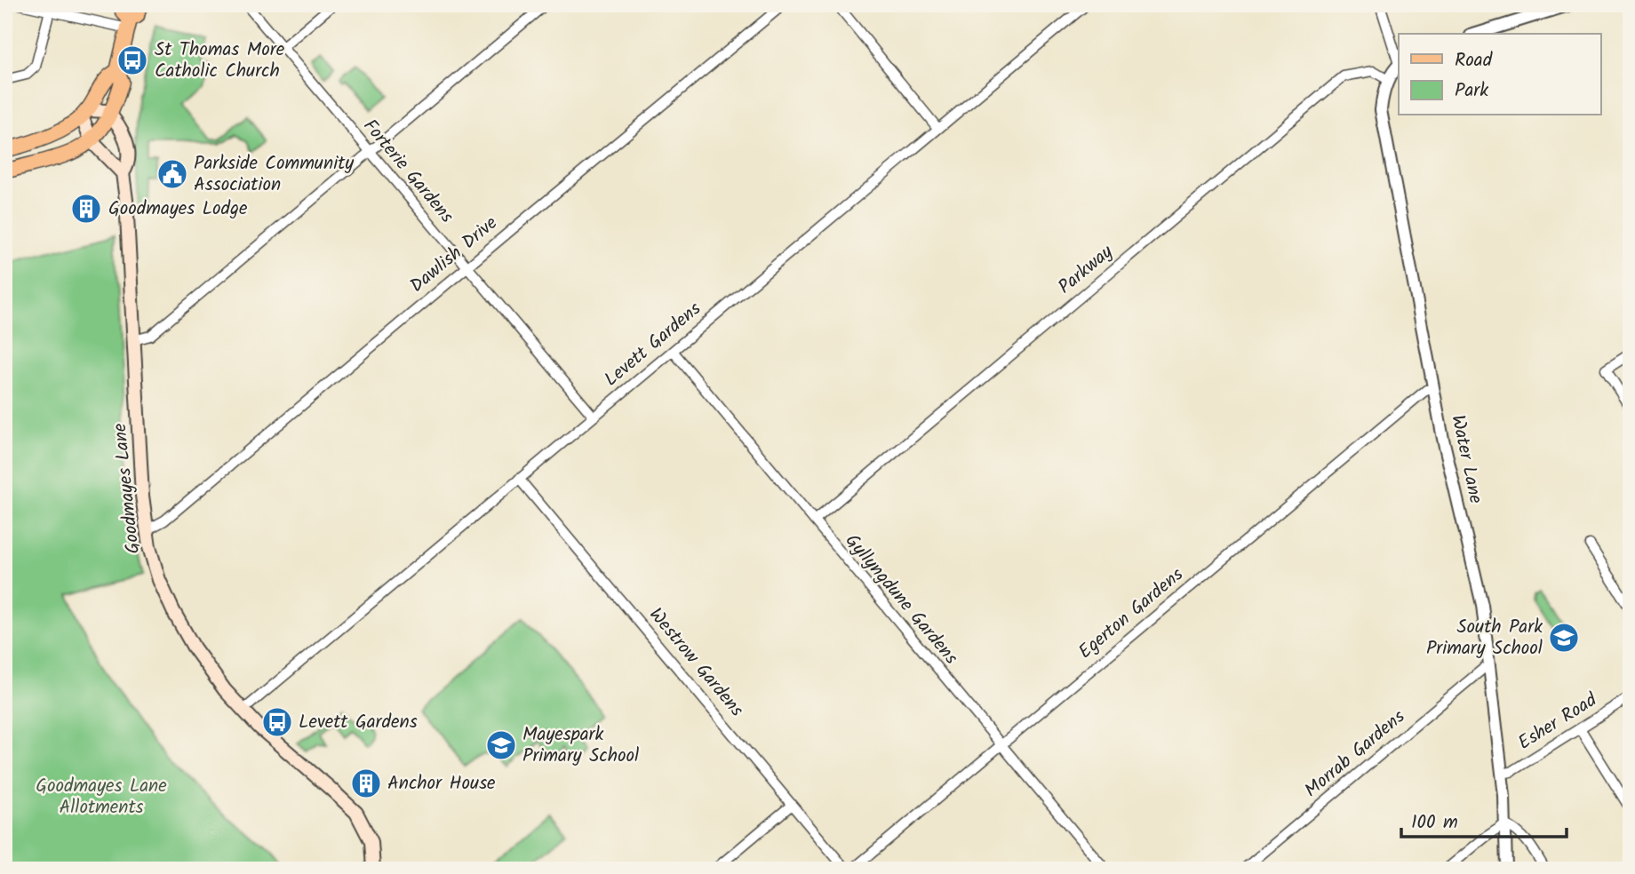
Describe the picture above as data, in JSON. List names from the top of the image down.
{
  "streets": {
    "main road": ["Goodmayes Lane"],
    "street": [
      "Forterie Gardens",
      "Dawlish Drive",
      "Parkway",
      "Levett Gardens",
      "Water Lane",
      "Gyllyngdune Gardens",
      "Egerton Gardens",
      "Westrow Gardens",
      "Esher Road",
      "Morrab Gardens"
    ]
  },
  "crossings": [
    ["Forterie Gardens", "Dawlish Drive"],
    ["Forterie Gardens", "Levett Gardens"],
    ["Dawlish Drive", "Goodmayes Lane"],
    ["Parkway", "Water Lane"],
    ["Parkway", "Gyllyngdune Gardens"],
    ["Levett Gardens", "Goodmayes Lane"],
    ["Levett Gardens", "Gyllyngdune Gardens"],
    ["Levett Gardens", "Westrow Gardens"],
    ["Water Lane", "Egerton Gardens"],
    ["Water Lane", "Esher Road"],
    ["Water Lane", "Morrab Gardens"],
    ["Gyllyngdune Gardens", "Egerton Gardens"]
  ],
  "parks": ["Goodmayes Lane Allotments"],
  "places": {
    "bus stop": ["St Thomas More Catholic Church", "Levett Gardens"],
    "public building": ["Parkside Community Association"],
    "building": ["Goodmayes Lodge", "Anchor House"],
    "school or university": ["South Park Primary School", "Mayespark Primary School"]
  },
  "legend": ["Road", "Park"],
  "scale_bar": "100 m"
}
